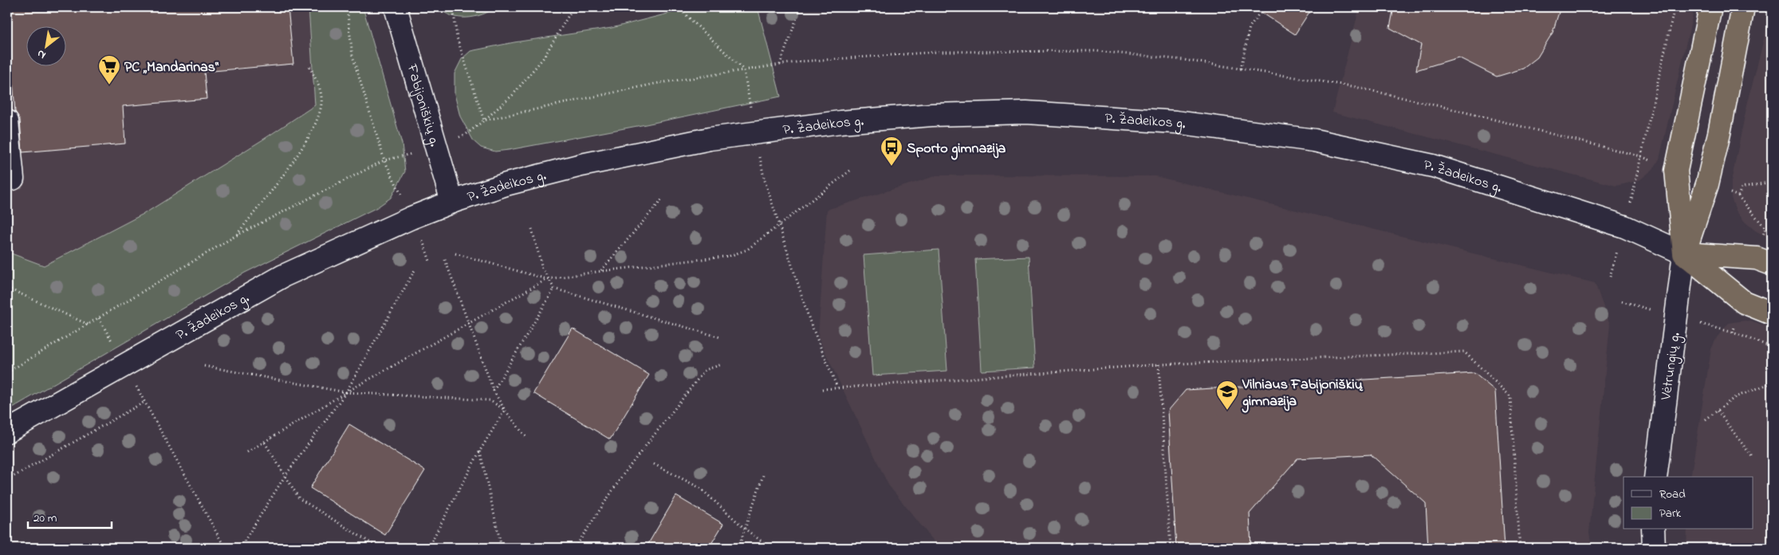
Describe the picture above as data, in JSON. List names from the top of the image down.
{
  "streets": {
    "street": ["Fabijoniškių g.", "P. Žadeikos g.", "Vėtrungių g."]
  },
  "crossings": [
    ["Fabijoniškių g.", "P. Žadeikos g."],
    ["P. Žadeikos g.", "Vėtrungių g."]
  ],
  "places": {
    "supermarket": ["PC „Mandarinas“"],
    "bus stop": ["Sporto gimnazija"],
    "school or university": ["Vilniaus Fabijoniškių gimnazija"]
  },
  "legend": ["Road", "Park"],
  "scale_bar": "20 m",
  "north": "bottom left"
}
